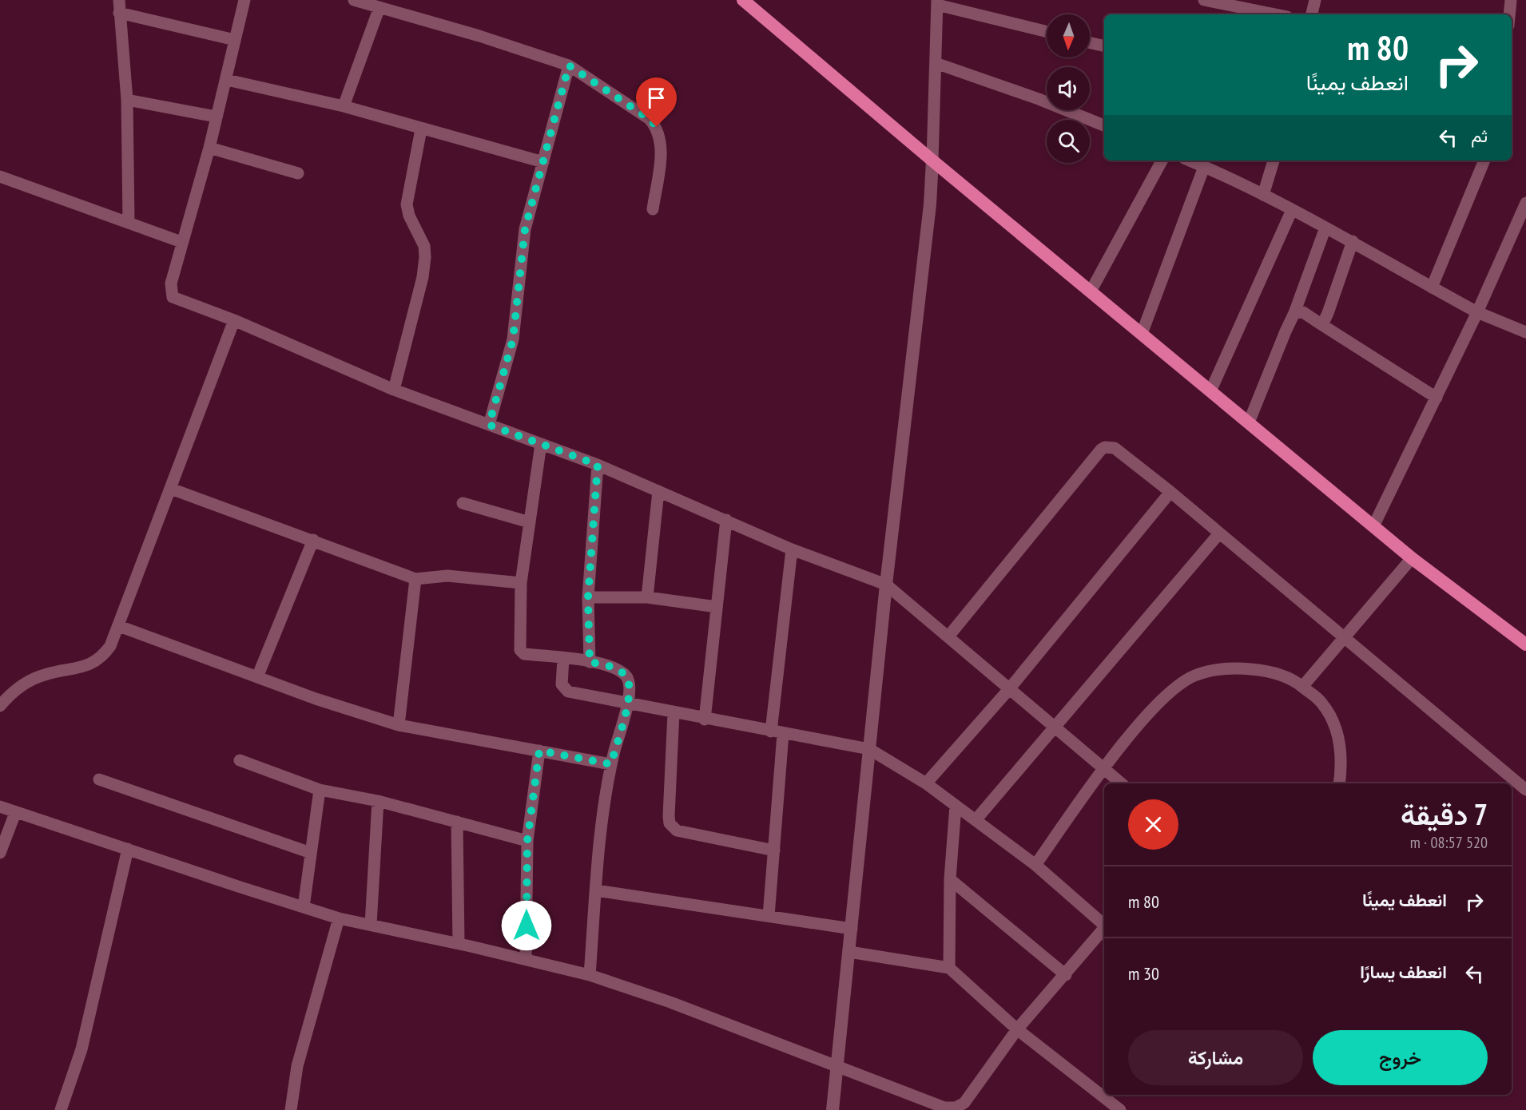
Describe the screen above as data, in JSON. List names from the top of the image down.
{
  "north": "bottom",
  "page": {
    "turn": ["80 m", "انعطف يمينًا"],
    "then": "ثم",
    "heading": ["7 دقيقة", "520 m · 08:57"],
    "list": [
      {
        "name": "انعطف يمينًا",
        "value": "80 m"
      },
      {
        "name": "انعطف يسارًا",
        "value": "30 m"
      }
    ],
    "buttons": ["خروج", "مشاركة"]
  }
}
